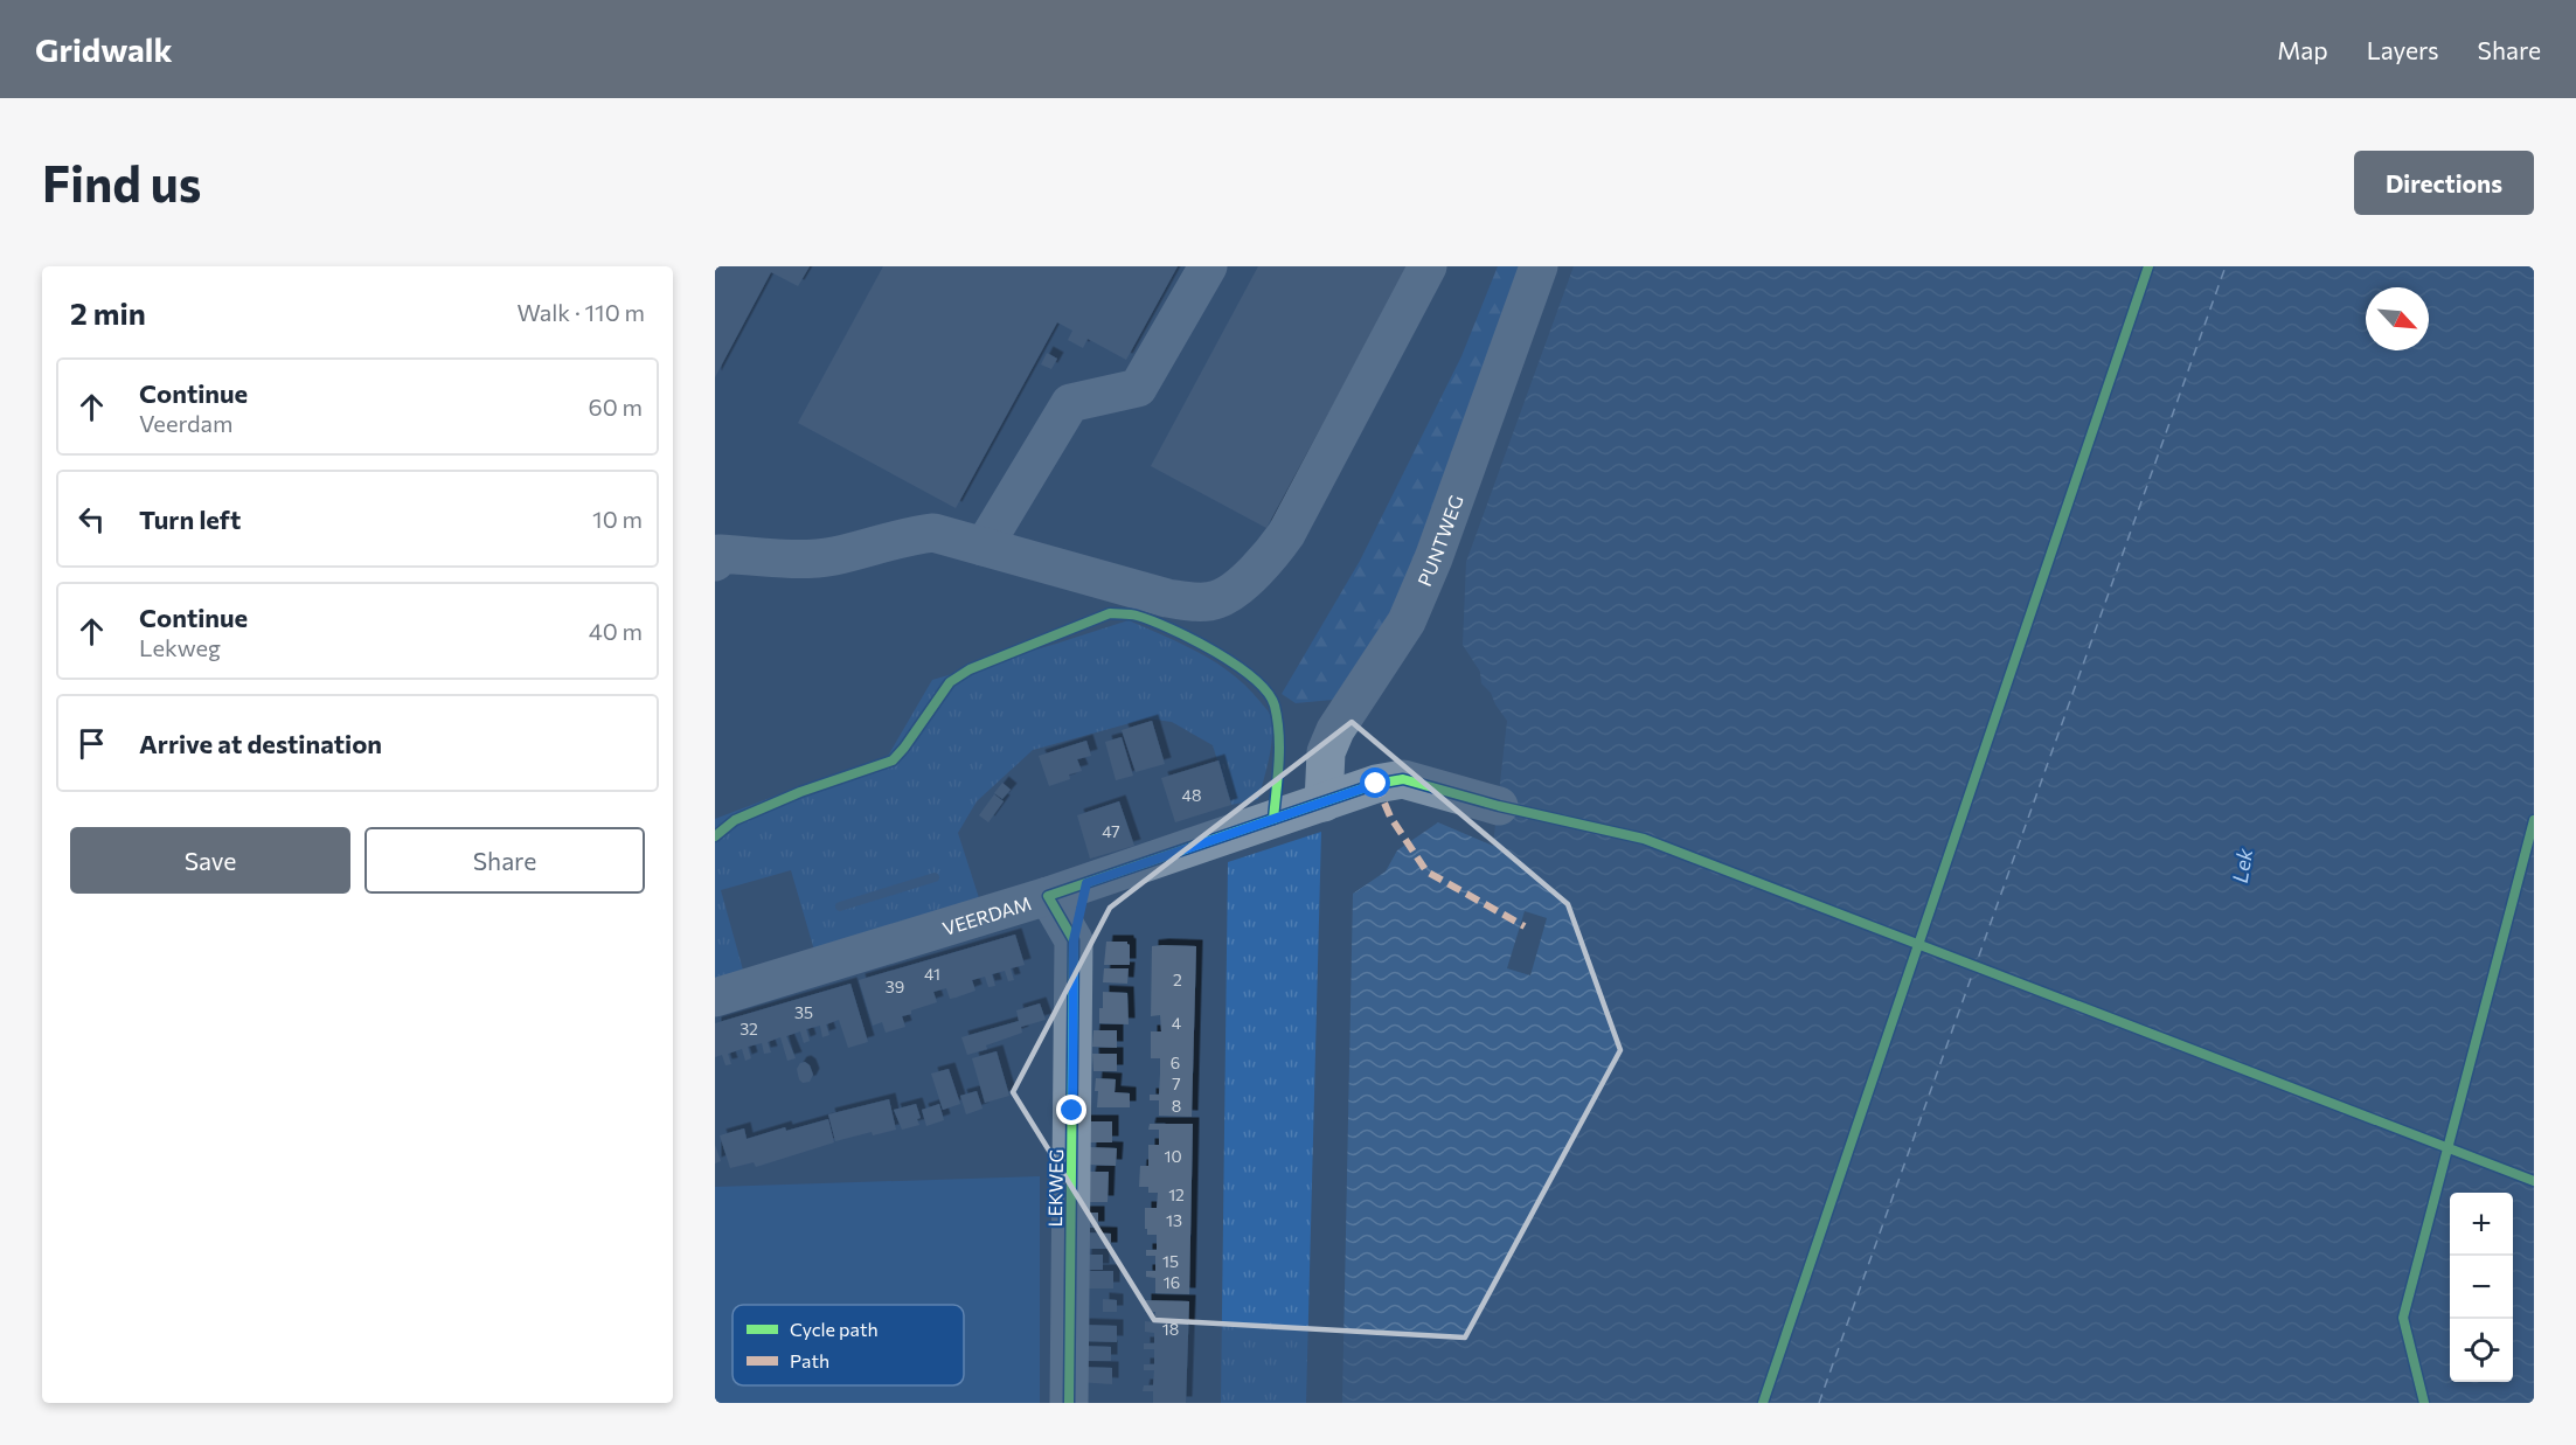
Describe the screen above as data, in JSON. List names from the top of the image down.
{
  "streets": {
    "street": ["PUNTWEG", "VEERDAM", "LEKWEG"]
  },
  "crossings": [
    ["PUNTWEG", "VEERDAM"],
    ["VEERDAM", "LEKWEG"]
  ],
  "water": ["Lek"],
  "house_numbers": [
    "48",
    "47",
    "41",
    "2",
    "39",
    "35",
    "4",
    "32",
    "6",
    "7",
    "8",
    "10",
    "12",
    "13",
    "15",
    "16",
    "18"
  ],
  "legend": ["Cycle path", "Path"],
  "north": "bottom right",
  "page": {
    "header": "Gridwalk",
    "nav": ["Map", "Layers", "Share"],
    "buttons": [
      "Directions",
      ["Save", "Share"]
    ],
    "title": "Find us",
    "heading": ["2 min", "Walk · 110 m"],
    "list": [
      ["Continue", "Veerdam", "60 m"],
      ["Turn left", "10 m"],
      ["Continue", "Lekweg", "40 m"],
      "Arrive at destination"
    ],
    "map_buttons": ["+", "−"]
  }
}
